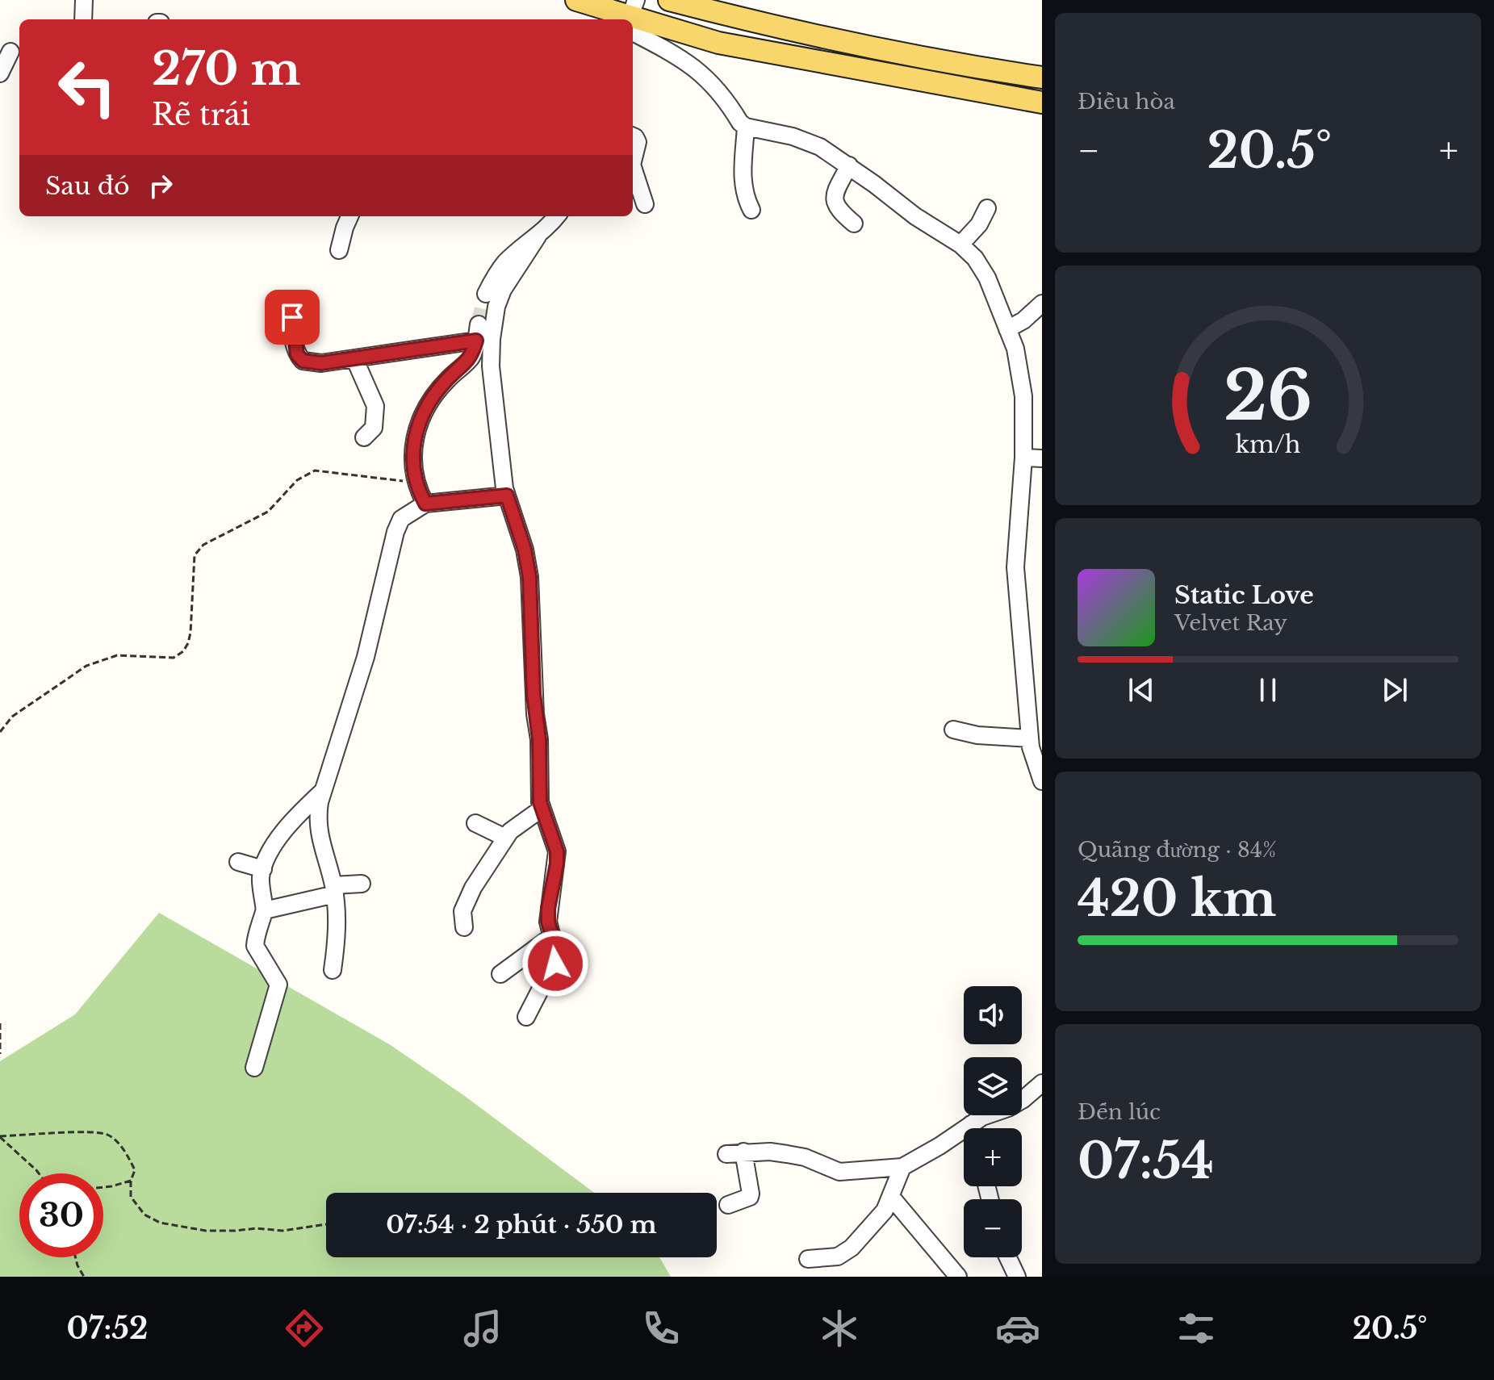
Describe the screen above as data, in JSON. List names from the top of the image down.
{
  "page": {
    "tile": [
      "Điều hòa",
      ["Quãng đường · 84%", "420 km"],
      ["Đến lúc", "07:54"]
    ],
    "turn": ["270 m", "Rẽ trái"],
    "heat": ["−", "20.5°", "+"],
    "then": "Sau đó",
    "song": ["Static Love", "Velvet Ray"],
    "map_buttons": ["+", "−"],
    "limit": "30",
    "trip": "07:54 · 2 phút · 550 m",
    "tabs": ["07:52", "20.5°"],
    "gauge": ["26", "km/h"]
  }
}
